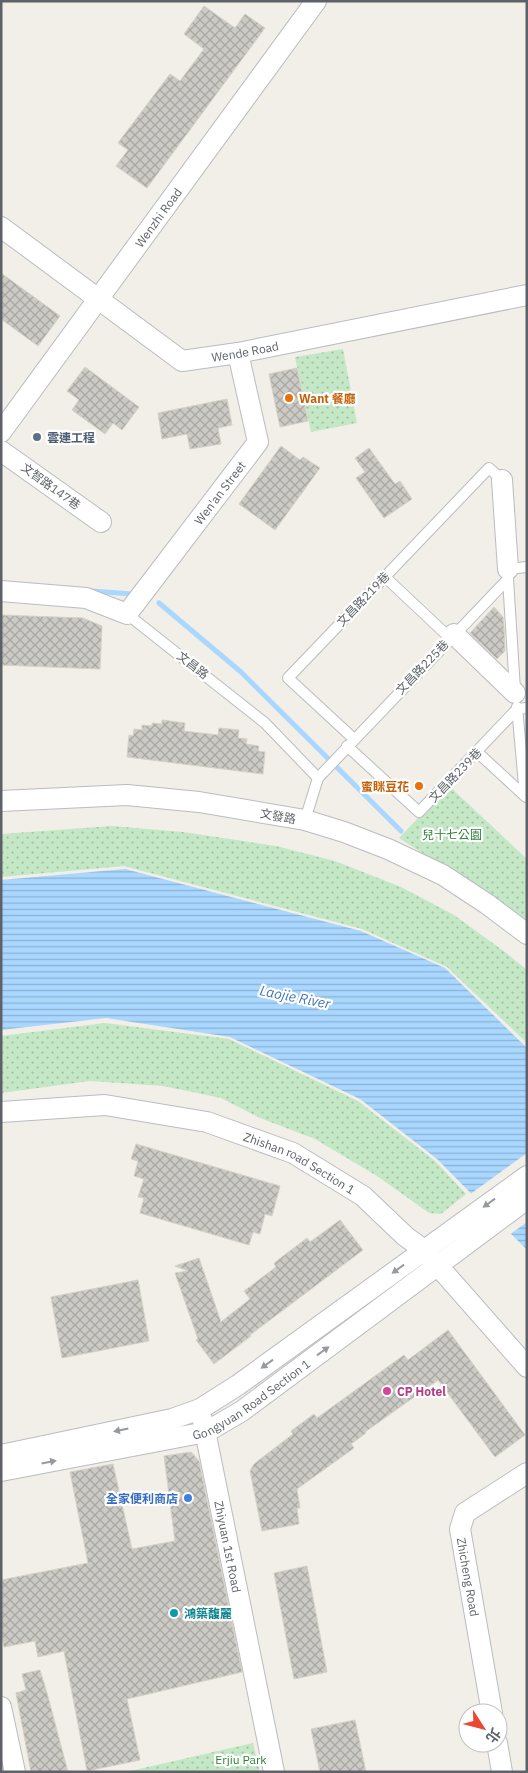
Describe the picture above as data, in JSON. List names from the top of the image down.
{
  "streets": {
    "street": [
      "Wenzhi Road",
      "Wende Road",
      "文智路147巷",
      "Wen'an Street",
      "文昌路",
      "文發路",
      "Zhishan road Section 1",
      "Gongyuan Road Section 1",
      "Zhiyuan 1st Road",
      "Zhicheng Road"
    ],
    "lane": ["文昌路219巷", "文昌路225巷", "文昌路239巷"]
  },
  "crossings": [
    ["Wenzhi Road", "Wende Road"],
    ["Wende Road", "Wen'an Street"],
    ["Wen'an Street", "文昌路"],
    ["文昌路219巷", "文昌路225巷"],
    ["文昌路219巷", "文昌路239巷"],
    ["文昌路", "文昌路225巷"],
    ["文昌路225巷", "文昌路239巷"],
    ["Zhishan road Section 1", "Gongyuan Road Section 1"],
    ["Gongyuan Road Section 1", "Zhiyuan 1st Road"]
  ],
  "water": ["Laojie River"],
  "parks": ["兒十七公園", "Erjiu Park"],
  "places": [
    "Want 餐廳",
    "雲連工程",
    "蜜眯豆花",
    "CP Hotel",
    "全家便利商店",
    "鴻築馥麗"
  ],
  "north": "bottom right"
}
